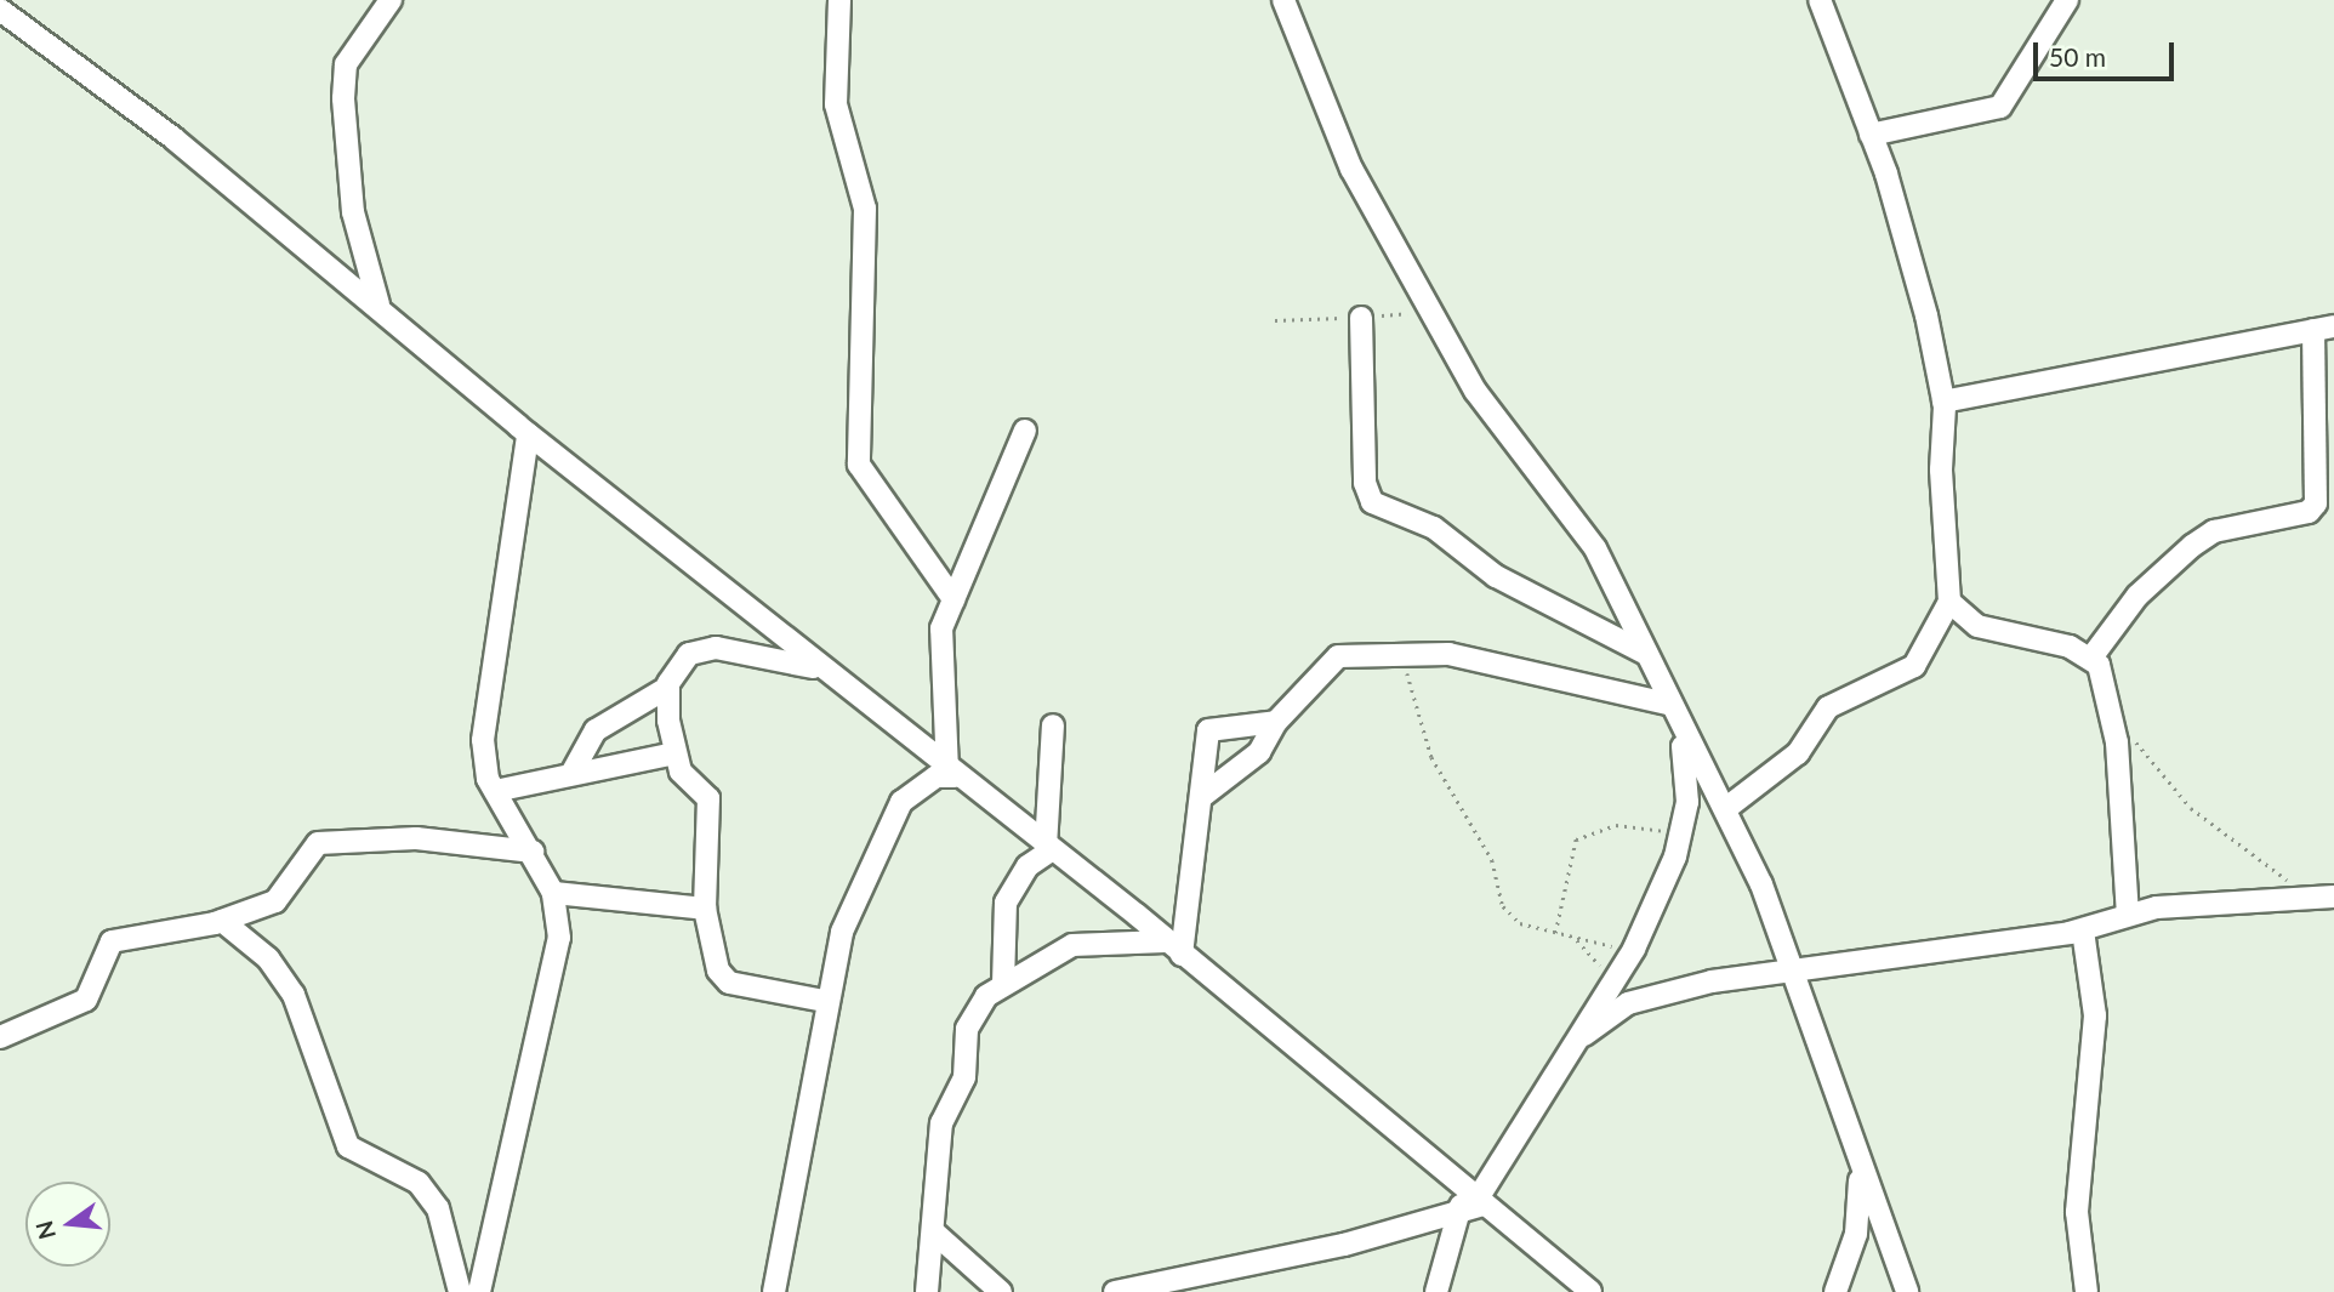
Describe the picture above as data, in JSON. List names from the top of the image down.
{
  "scale_bar": "50 m",
  "north": "left"
}
